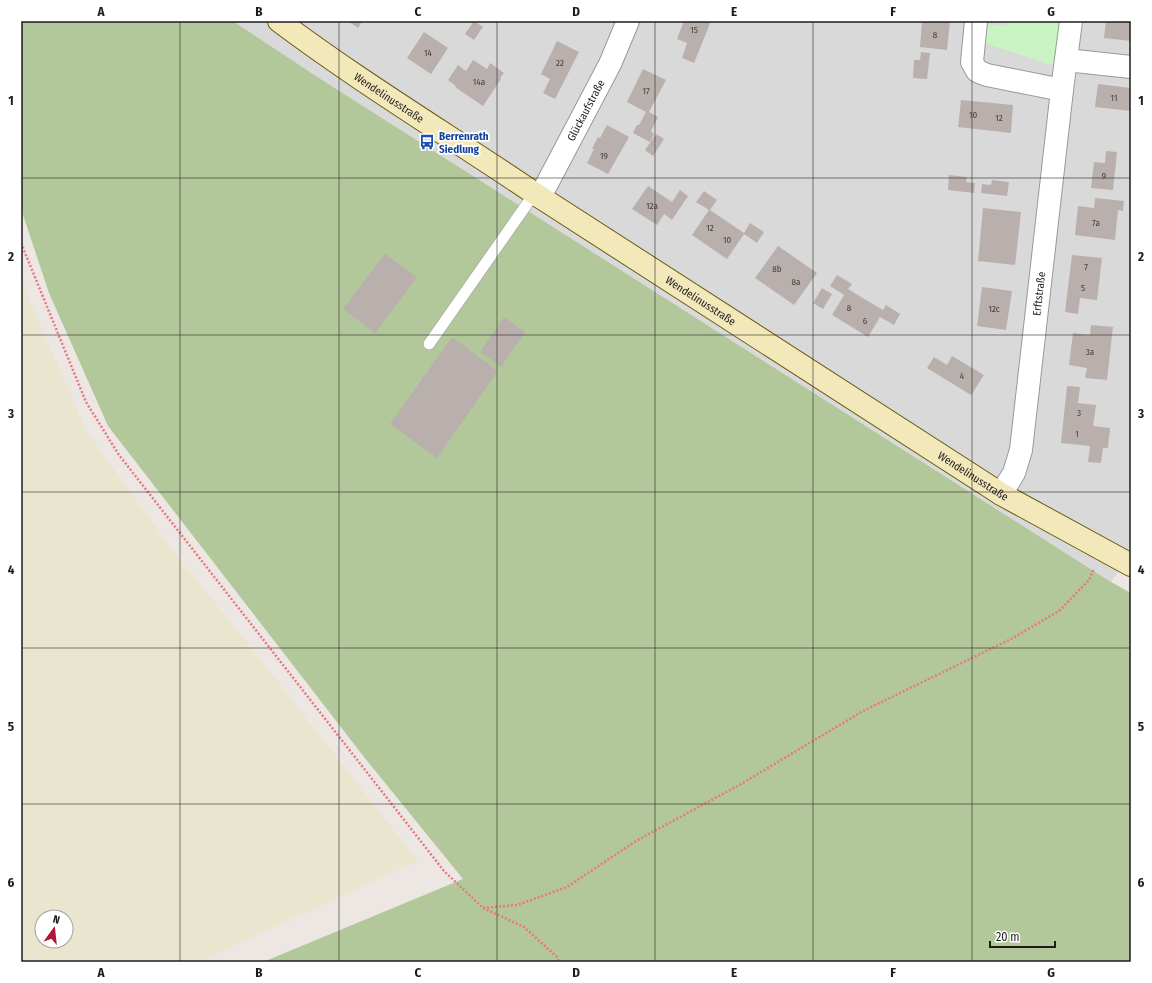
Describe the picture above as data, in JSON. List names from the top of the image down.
{
  "streets": {
    "main road": ["Wendelinusstraße"],
    "street": ["Glückaufstraße", "Erftstraße"]
  },
  "crossings": [
    ["Wendelinusstraße", "Glückaufstraße"],
    ["Wendelinusstraße", "Erftstraße"]
  ],
  "places": {
    "bus stop": ["Berrenrath Siedlung"]
  },
  "house_numbers": [
    "15",
    "8",
    "14",
    "22",
    "14a",
    "17",
    "11",
    "10",
    "12",
    "19",
    "9",
    "12a",
    "7a",
    "12",
    "10",
    "7",
    "8b",
    "8a",
    "5",
    "8",
    "12c",
    "6",
    "3a",
    "4",
    "3",
    "1"
  ],
  "scale_bar": "20 m",
  "north": "top",
  "grid": {
    "columns": [
      "A",
      "B",
      "C",
      "D",
      "E",
      "F",
      "G"
    ],
    "rows": [
      "1",
      "2",
      "3",
      "4",
      "5",
      "6"
    ]
  }
}
